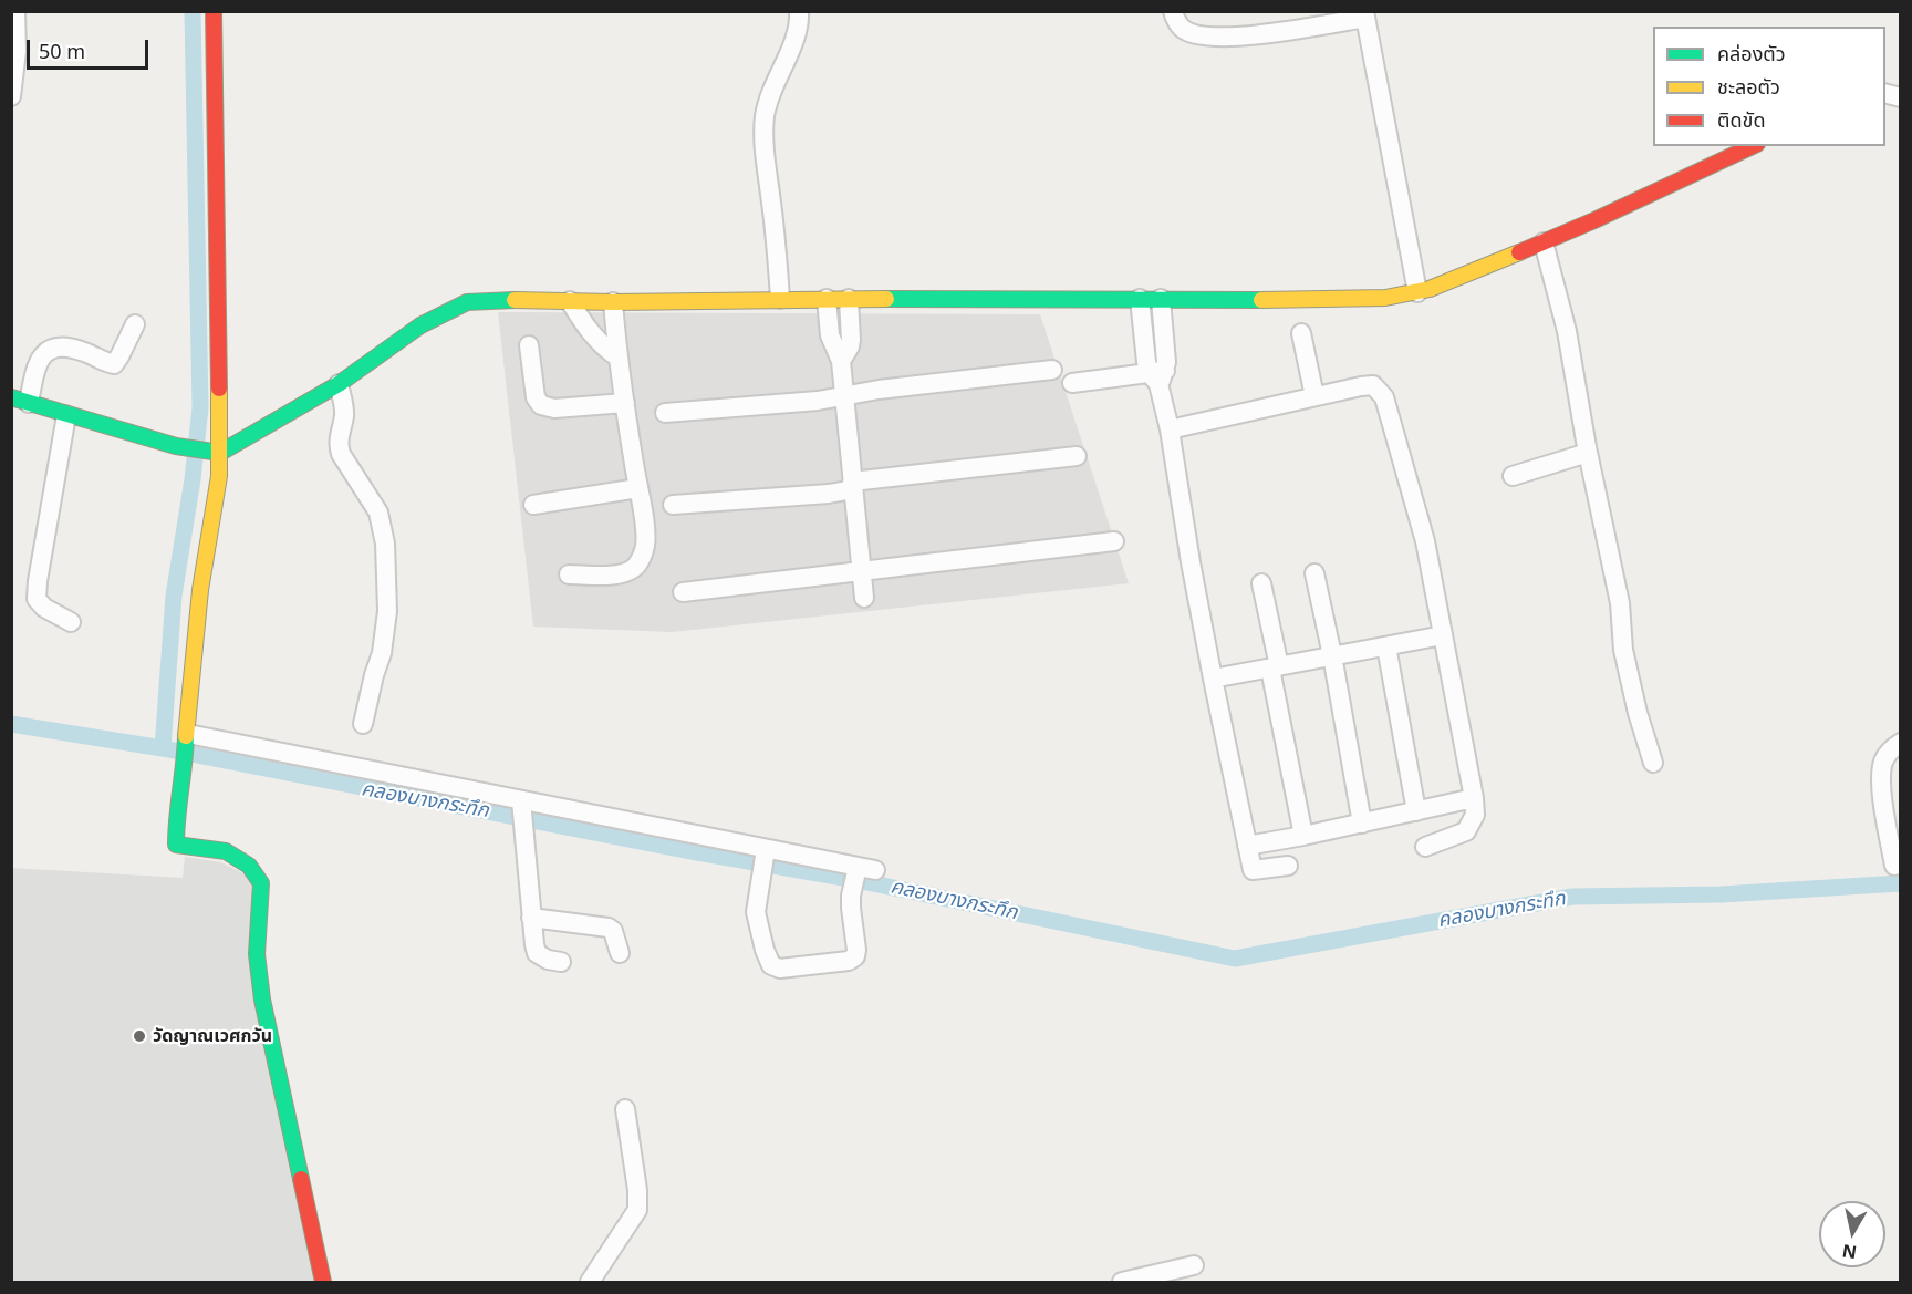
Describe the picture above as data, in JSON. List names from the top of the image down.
{
  "water": ["คลองบางกระทึก"],
  "places": ["วัดญาณเวศกวัน"],
  "legend": ["คล่องตัว", "ชะลอตัว", "ติดขัด"],
  "scale_bar": "50 m",
  "north": "bottom"
}
